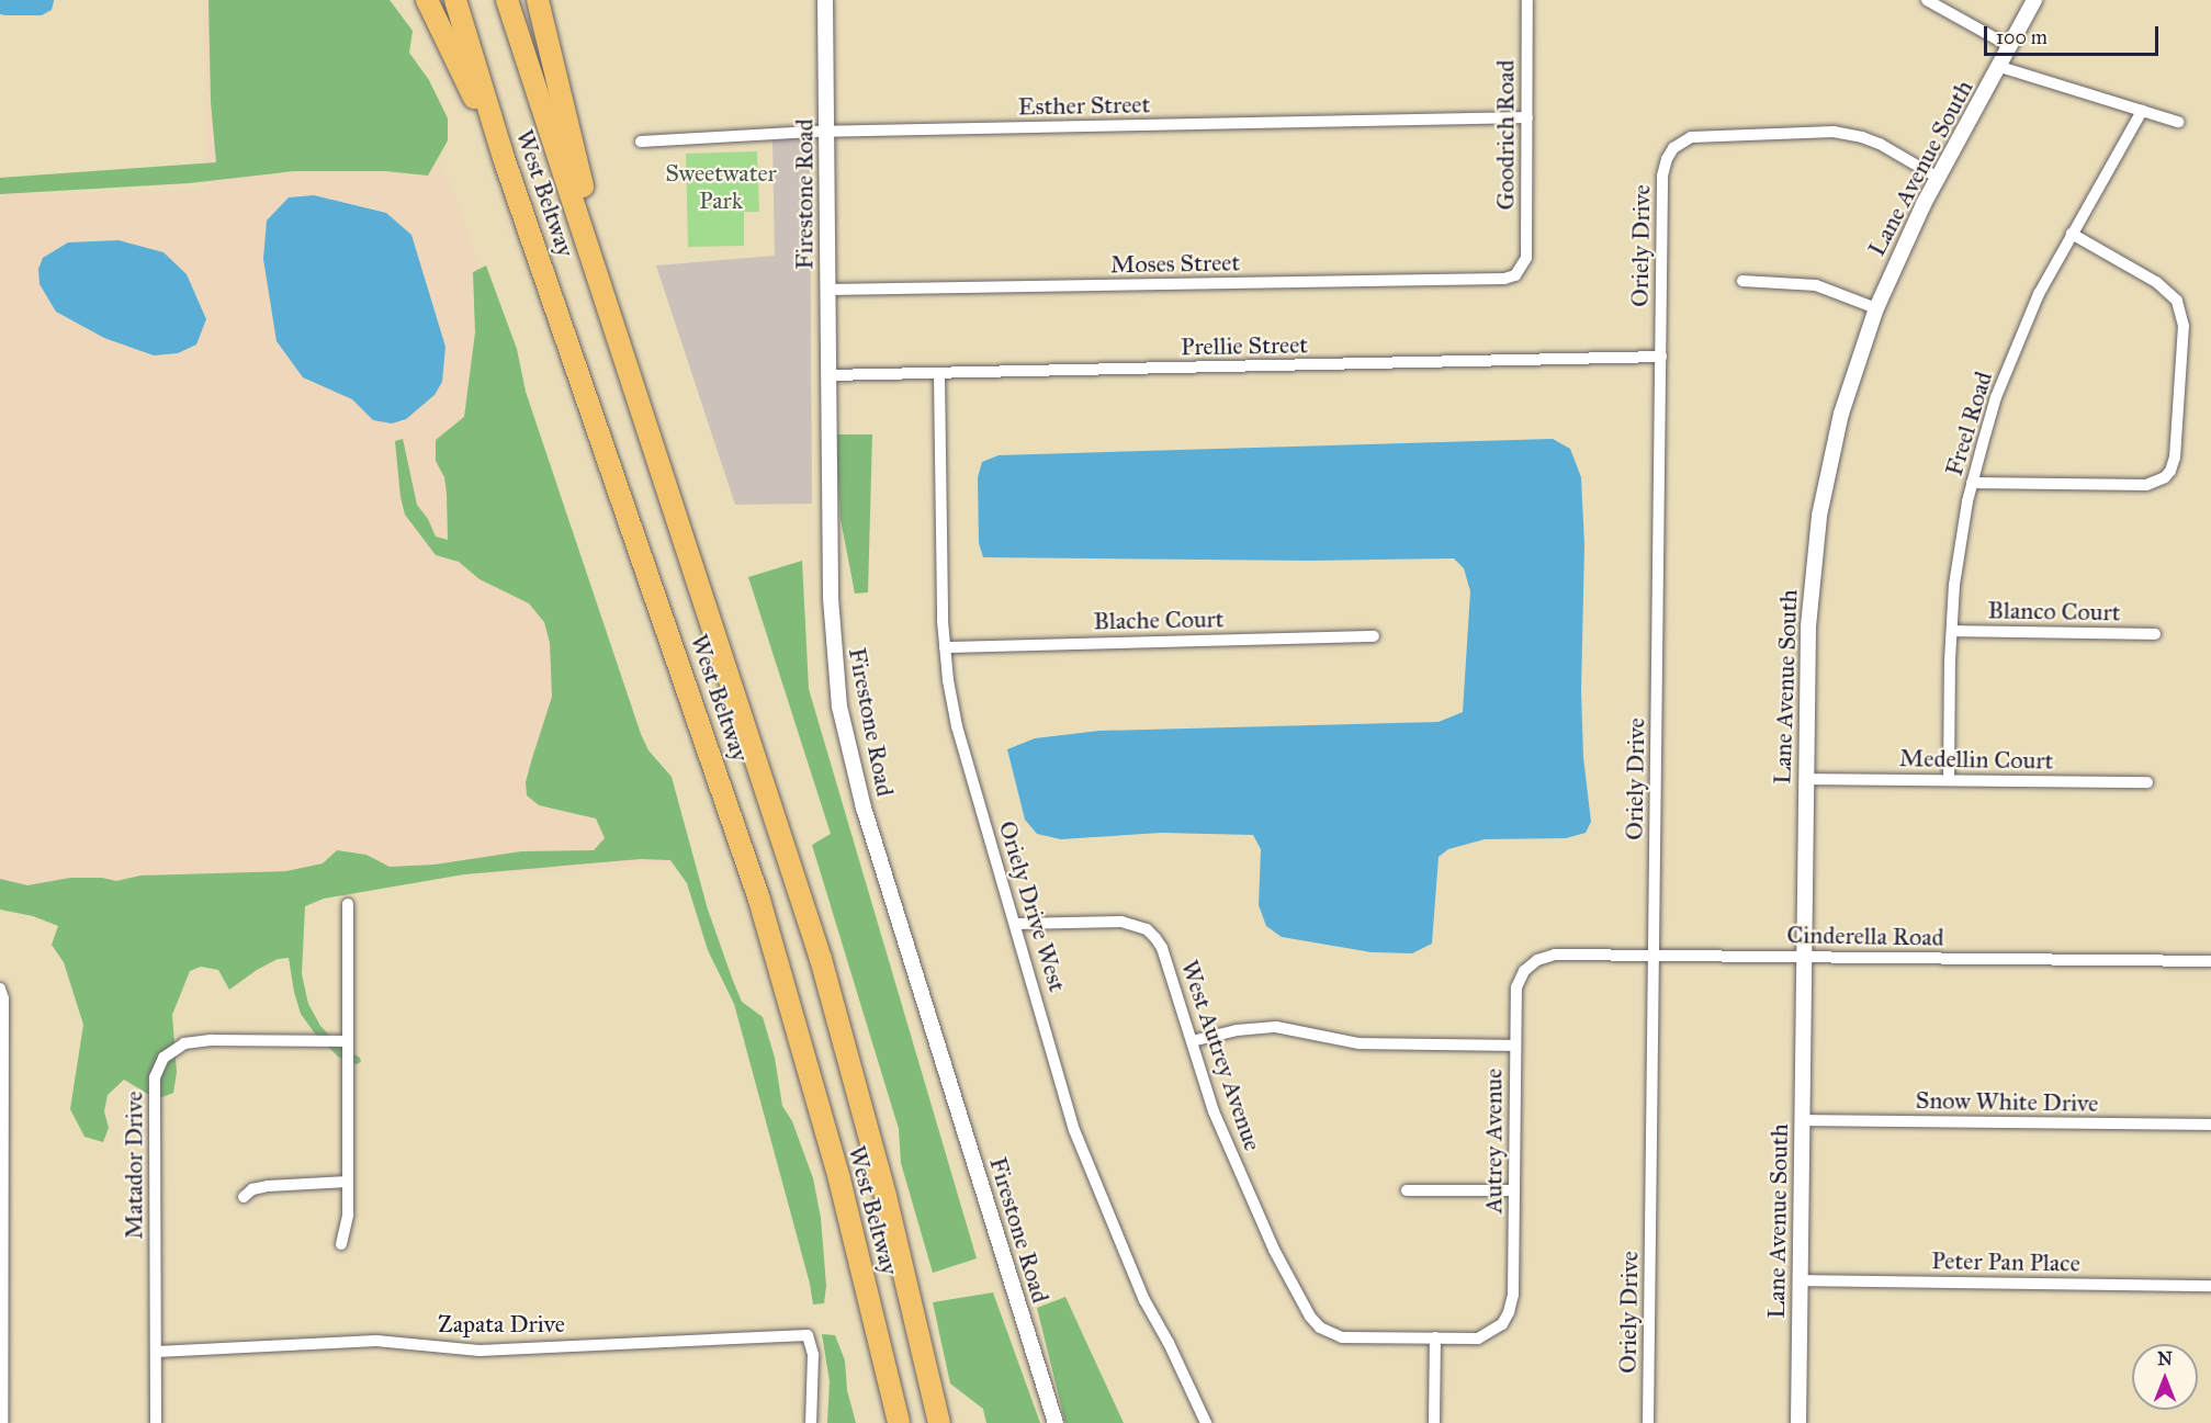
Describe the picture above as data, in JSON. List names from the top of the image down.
{
  "streets": {
    "highway": ["West Beltway"],
    "street": [
      "Esther Street",
      "Goodrich Road",
      "Lane Avenue South",
      "Firestone Road",
      "Oriely Drive",
      "Moses Street",
      "Prellie Street",
      "Freel Road",
      "Blanco Court",
      "Blache Court",
      "Medellin Court",
      "Oriely Drive West",
      "Cinderella Road",
      "West Autrey Avenue",
      "Snow White Drive",
      "Autrey Avenue",
      "Matador Drive",
      "Peter Pan Place",
      "Zapata Drive"
    ]
  },
  "crossings": [
    ["Esther Street", "Goodrich Road"],
    ["Esther Street", "Firestone Road"],
    ["Goodrich Road", "Moses Street"],
    ["Lane Avenue South", "Oriely Drive"],
    ["Lane Avenue South", "Medellin Court"],
    ["Lane Avenue South", "Cinderella Road"],
    ["Lane Avenue South", "Snow White Drive"],
    ["Lane Avenue South", "Peter Pan Place"],
    ["Firestone Road", "Moses Street"],
    ["Firestone Road", "Prellie Street"],
    ["Oriely Drive", "Prellie Street"],
    ["Oriely Drive", "Cinderella Road"],
    ["Prellie Street", "Oriely Drive West"],
    ["Freel Road", "Blanco Court"],
    ["Freel Road", "Medellin Court"],
    ["Blache Court", "Oriely Drive West"],
    ["Oriely Drive West", "West Autrey Avenue"],
    ["Cinderella Road", "Autrey Avenue"],
    ["West Autrey Avenue", "Autrey Avenue"],
    ["Matador Drive", "Zapata Drive"]
  ],
  "parks": ["Sweetwater Park"],
  "scale_bar": "100 m",
  "north": "top"
}
